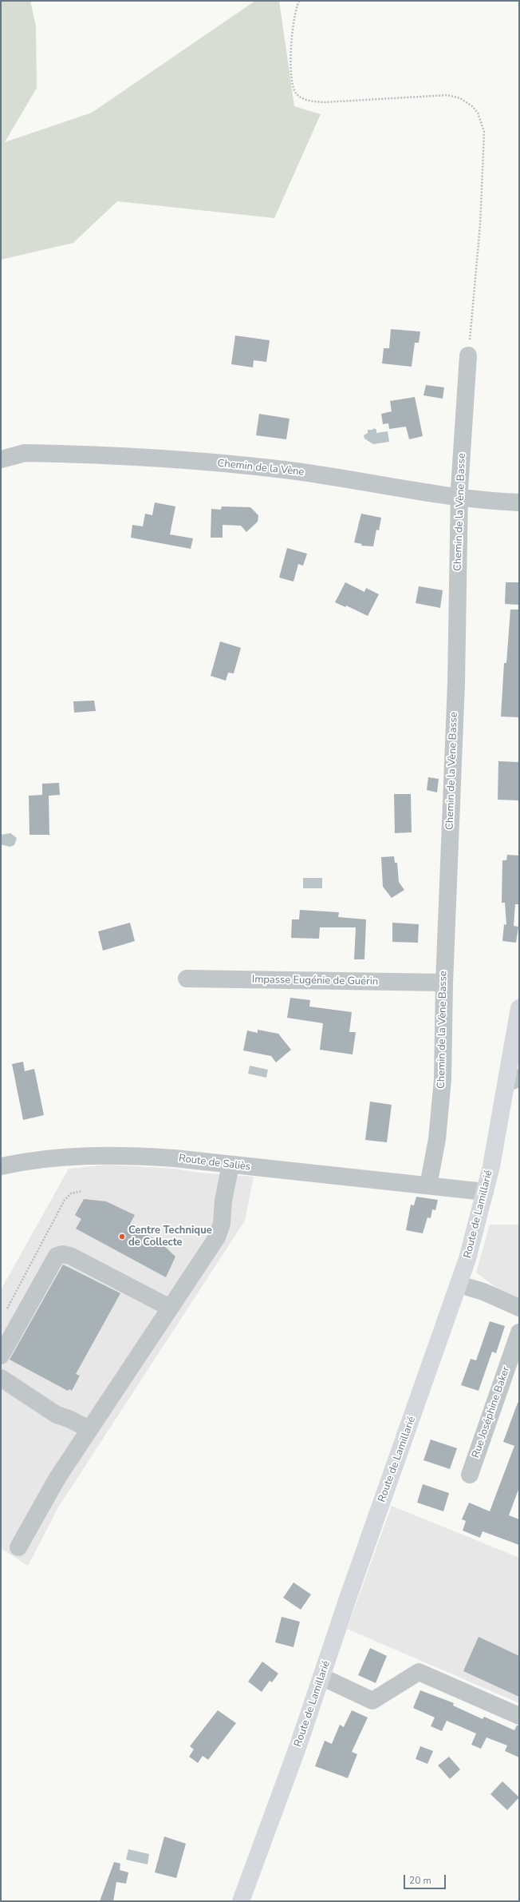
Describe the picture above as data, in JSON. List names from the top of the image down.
{
  "streets": {
    "main road": ["Route de Lamillarié"],
    "street": [
      "Chemin de la Vène",
      "Chemin de la Vène Basse",
      "Impasse Eugénie de Guérin",
      "Route de Saliès",
      "Rue Joséphine Baker"
    ]
  },
  "crossings": [
    ["Chemin de la Vène", "Chemin de la Vène Basse"],
    ["Chemin de la Vène Basse", "Impasse Eugénie de Guérin"],
    ["Chemin de la Vène Basse", "Route de Saliès"],
    ["Route de Saliès", "Route de Lamillarié"]
  ],
  "places": ["Centre Technique de Collecte"],
  "scale_bar": "20 m"
}
